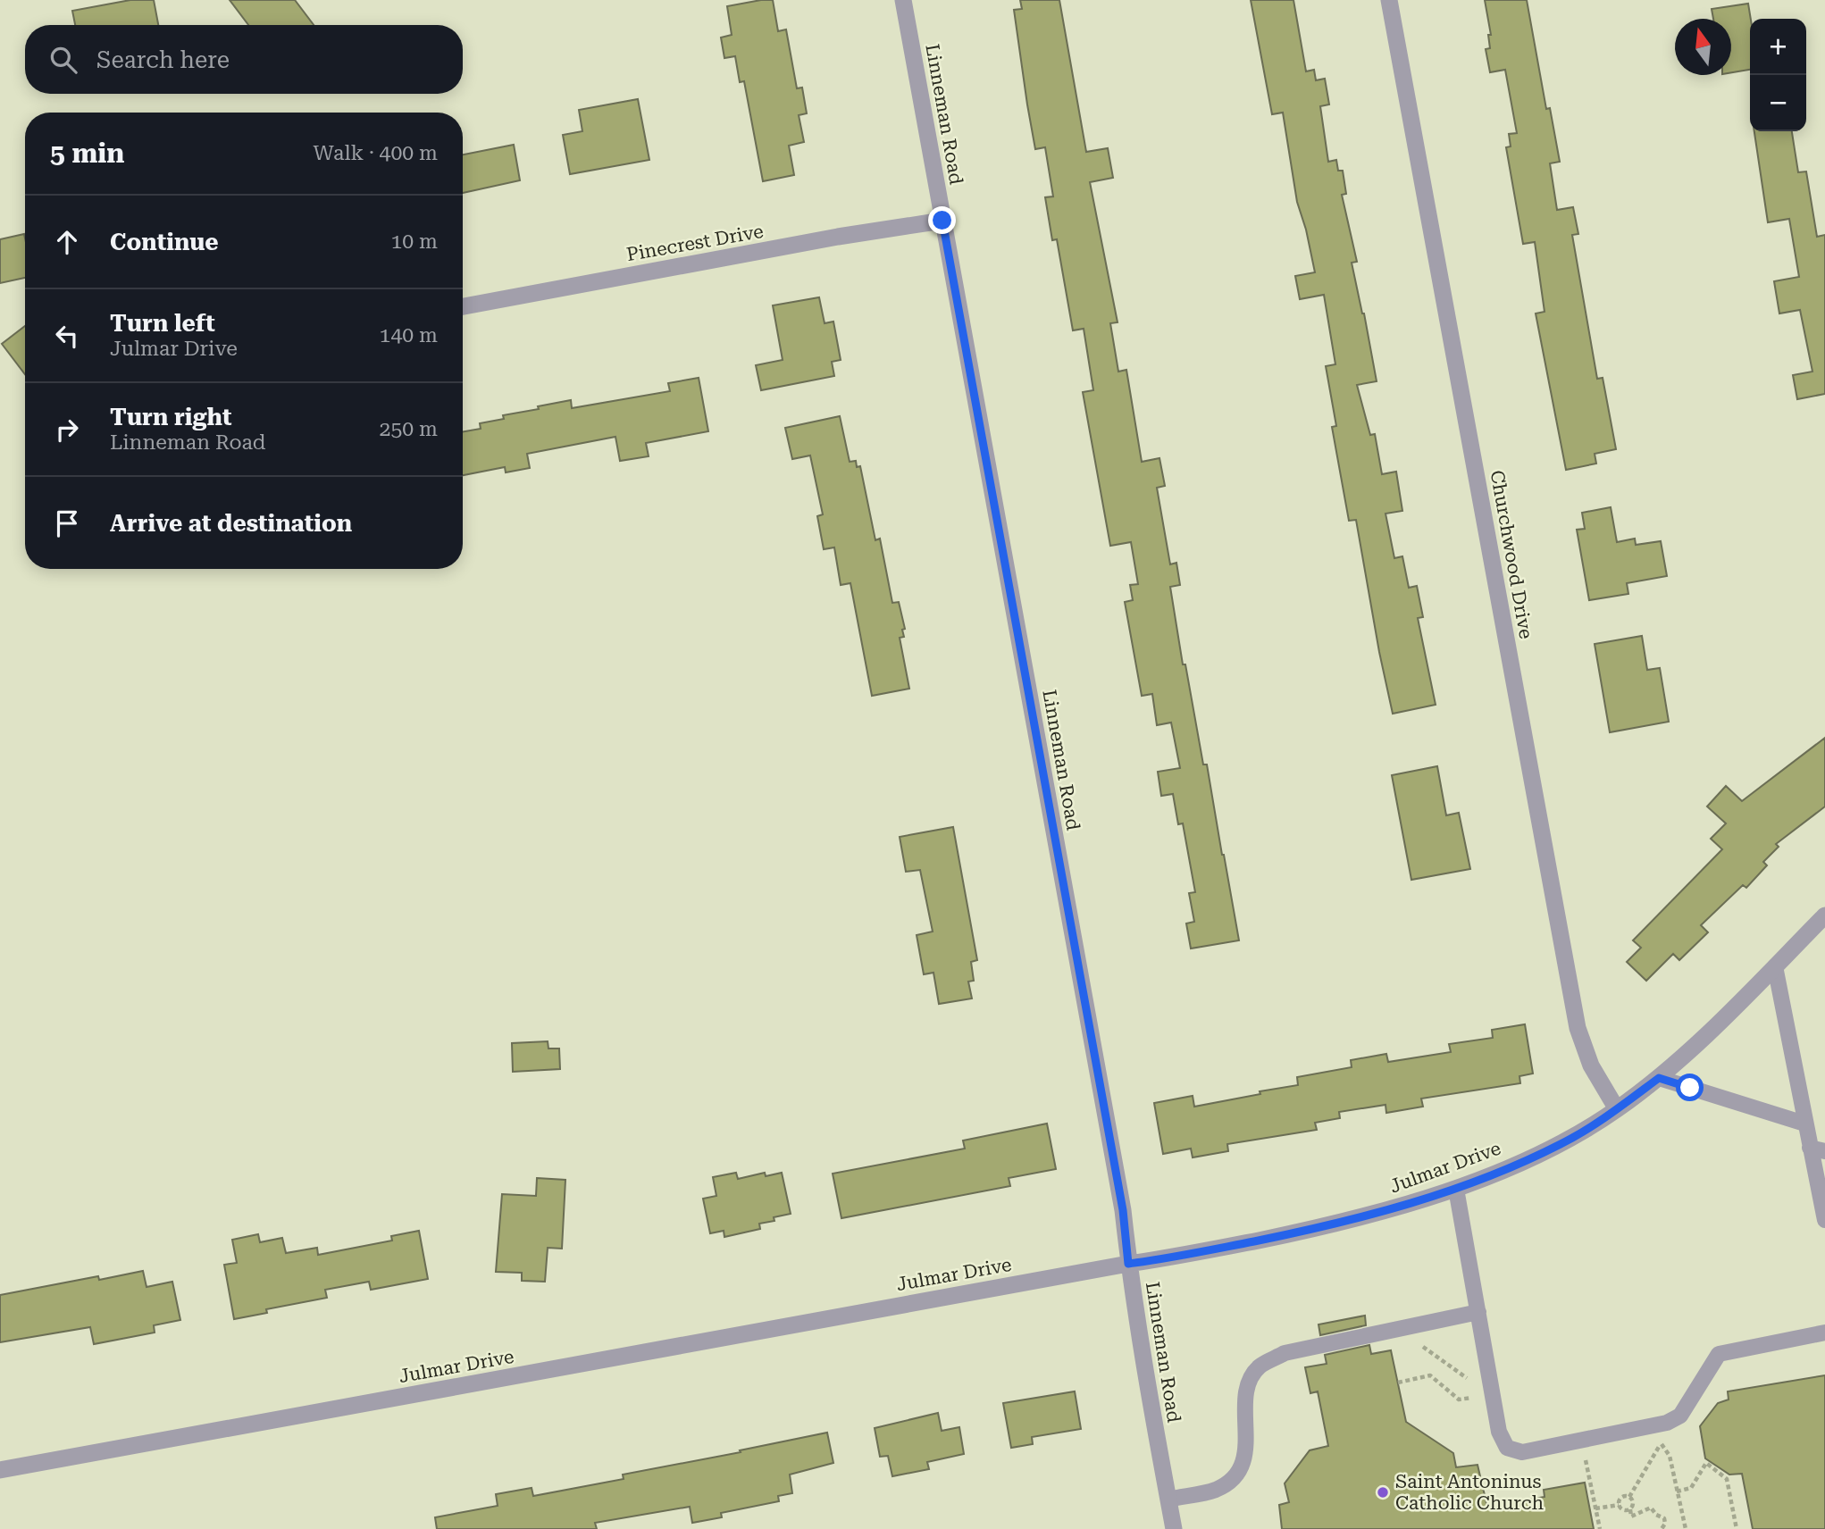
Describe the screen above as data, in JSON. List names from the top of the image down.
{
  "streets": {
    "street": [
      "Linneman Road",
      "Pinecrest Drive",
      "Churchwood Drive",
      "Julmar Drive"
    ]
  },
  "crossings": [
    ["Linneman Road", "Pinecrest Drive"],
    ["Linneman Road", "Julmar Drive"],
    ["Churchwood Drive", "Julmar Drive"]
  ],
  "places": ["Saint Antoninus Catholic Church"],
  "north": "top",
  "page": {
    "map_buttons": ["+", "−"],
    "search": "Search here",
    "heading": ["5 min", "Walk · 400 m"],
    "list": [
      ["Continue", "10 m"],
      ["Turn left", "Julmar Drive", "140 m"],
      ["Turn right", "Linneman Road", "250 m"],
      "Arrive at destination"
    ]
  }
}
